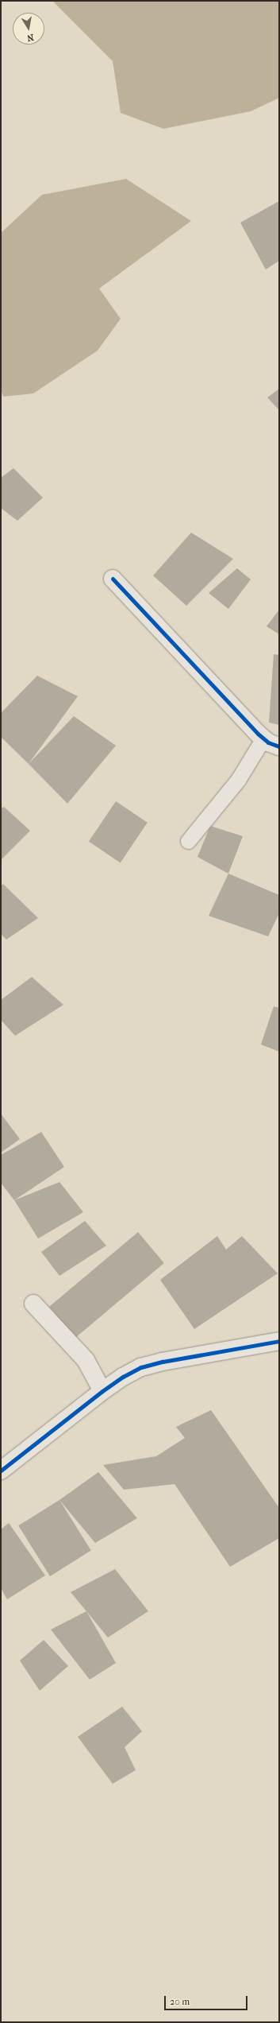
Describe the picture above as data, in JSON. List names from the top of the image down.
{
  "scale_bar": "20 m",
  "north": "bottom"
}
